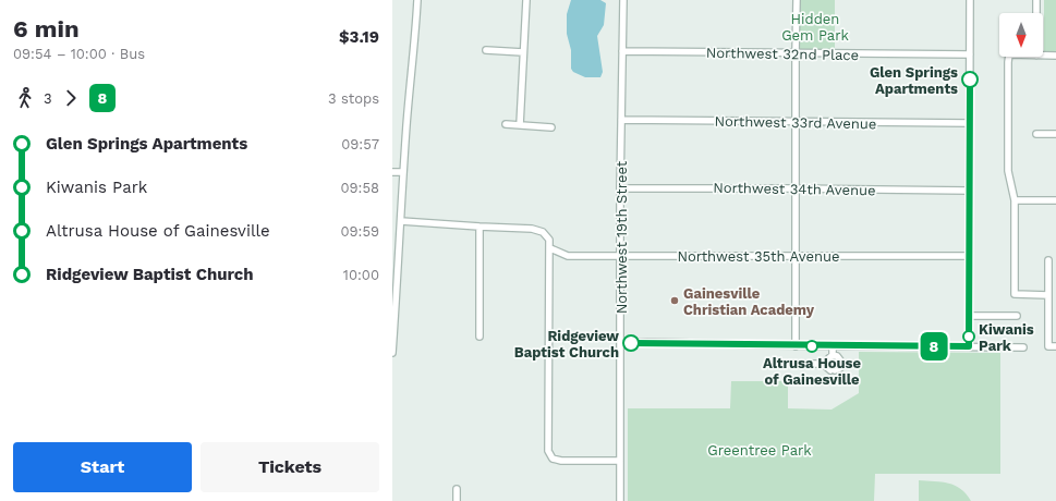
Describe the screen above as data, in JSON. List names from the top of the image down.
{
  "streets": {
    "street": [
      "Northwest 32nd Place",
      "Northwest 33rd Avenue",
      "Northwest 34th Avenue",
      "Northwest 19th Street",
      "Northwest 35th Avenue"
    ]
  },
  "crossings": [
    ["Northwest 32nd Place", "Northwest 19th Street"],
    ["Northwest 33rd Avenue", "Northwest 19th Street"],
    ["Northwest 34th Avenue", "Northwest 19th Street"],
    ["Northwest 19th Street", "Northwest 35th Avenue"]
  ],
  "parks": ["Hidden Gem Park", "Greentree Park"],
  "places": [
    "Glen Springs Apartments",
    "Gainesville Christian Academy",
    "Kiwanis Park",
    "Ridgeview Baptist Church",
    "Altrusa House of Gainesville"
  ],
  "lines": ["bus line 8"],
  "north": "bottom",
  "page": {
    "heading": ["6 min", "09:54 – 10:00 · Bus", "$3.19"],
    "on_map": "8",
    "legs": ["3", "8", "3 stops"],
    "list": [
      {
        "name": "Glen Springs Apartments",
        "value": "09:57"
      },
      {
        "name": "Kiwanis Park",
        "value": "09:58"
      },
      {
        "name": "Altrusa House of Gainesville",
        "value": "09:59"
      },
      {
        "name": "Ridgeview Baptist Church",
        "value": "10:00"
      }
    ],
    "buttons": ["Start", "Tickets"]
  }
}
